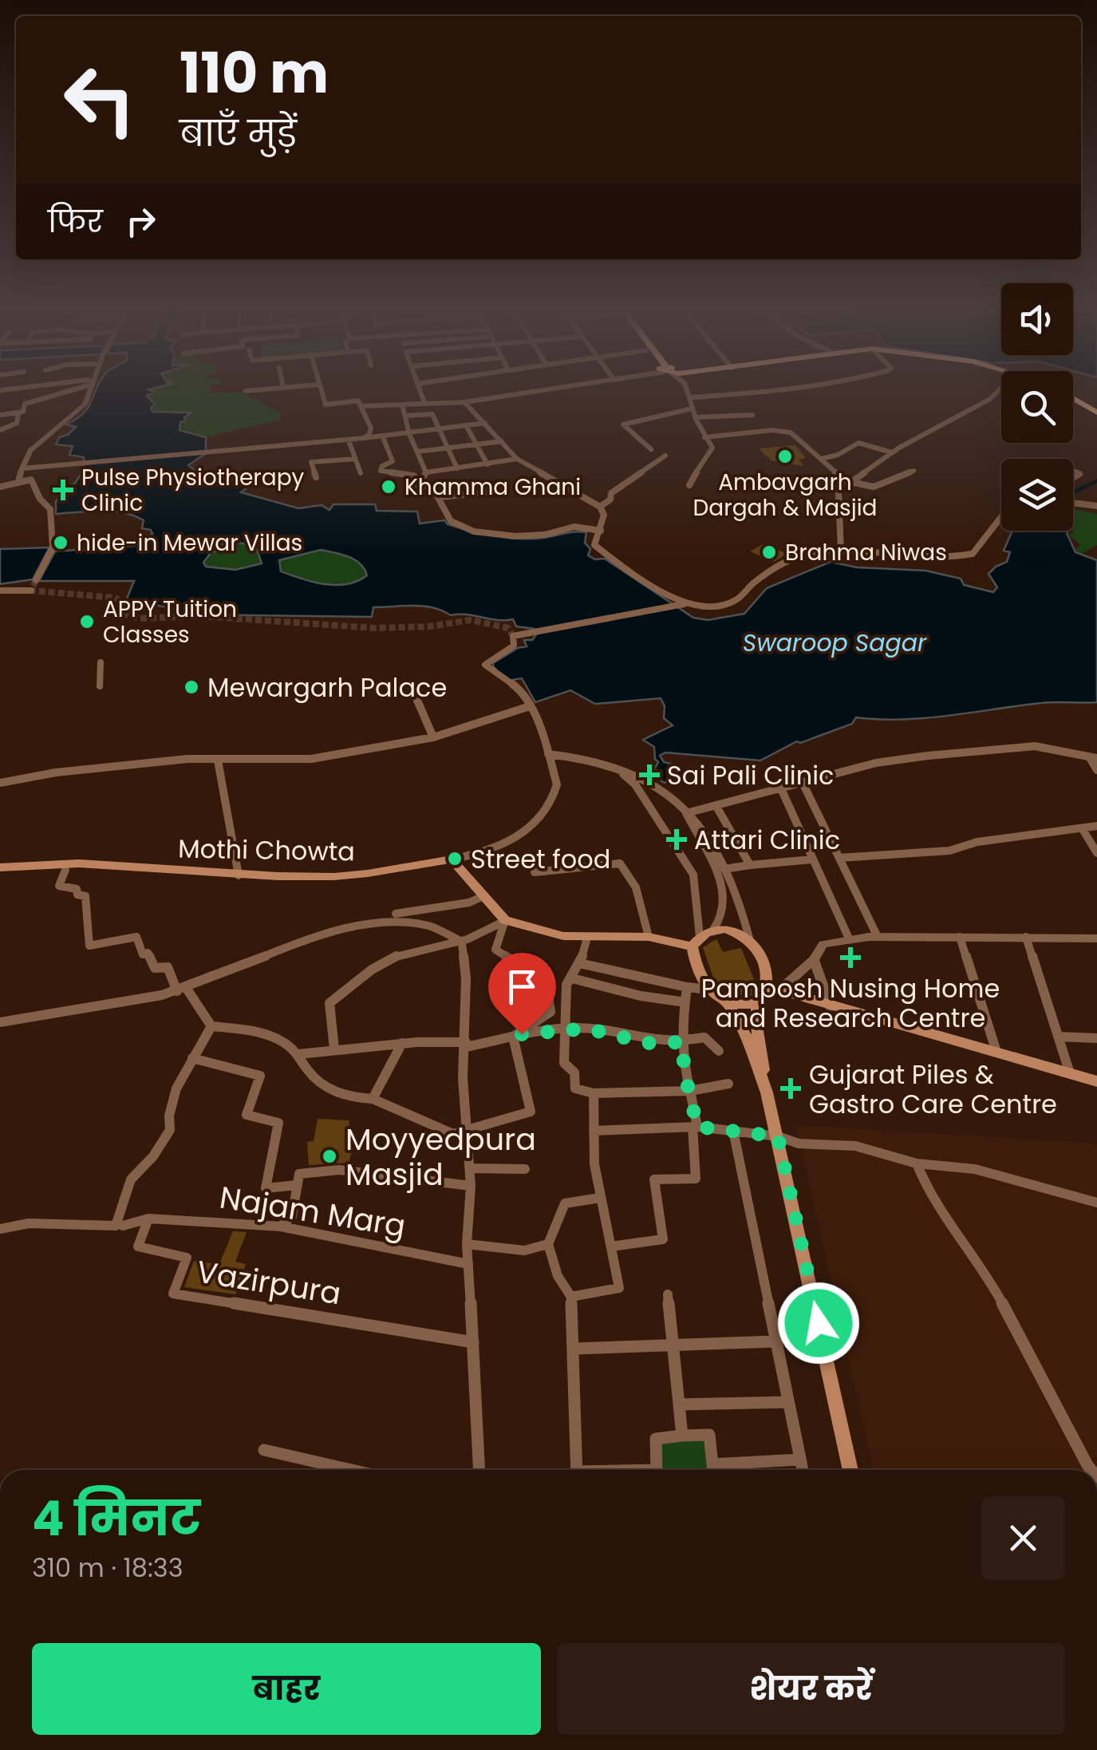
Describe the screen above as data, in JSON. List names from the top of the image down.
{
  "streets": {
    "main road": ["Mothi Chowta"],
    "street": ["Najam Marg", "Vazirpura"]
  },
  "crossings": [
    ["Najam Marg", "Vazirpura"]
  ],
  "water": ["Swaroop Sagar"],
  "places": {
    "other": [
      "Ambavgarh Dargah & Masjid",
      "Khamma Ghani",
      "hide-in Mewar Villas",
      "Brahma Niwas",
      "APPY Tuition Classes",
      "Mewargarh Palace",
      "Street food",
      "Moyyedpura Masjid"
    ],
    "health": [
      "Pulse Physiotherapy Clinic",
      "Sai Pali Clinic",
      "Attari Clinic",
      "Pamposh Nusing Home and Research Centre",
      "Gujarat Piles & Gastro Care Centre"
    ]
  },
  "page": {
    "turn": ["110 m", "बाएँ मुड़ें"],
    "then": "फिर",
    "heading": ["4 मिनट", "310 m · 18:33"],
    "buttons": ["बाहर", "शेयर करें"]
  }
}
